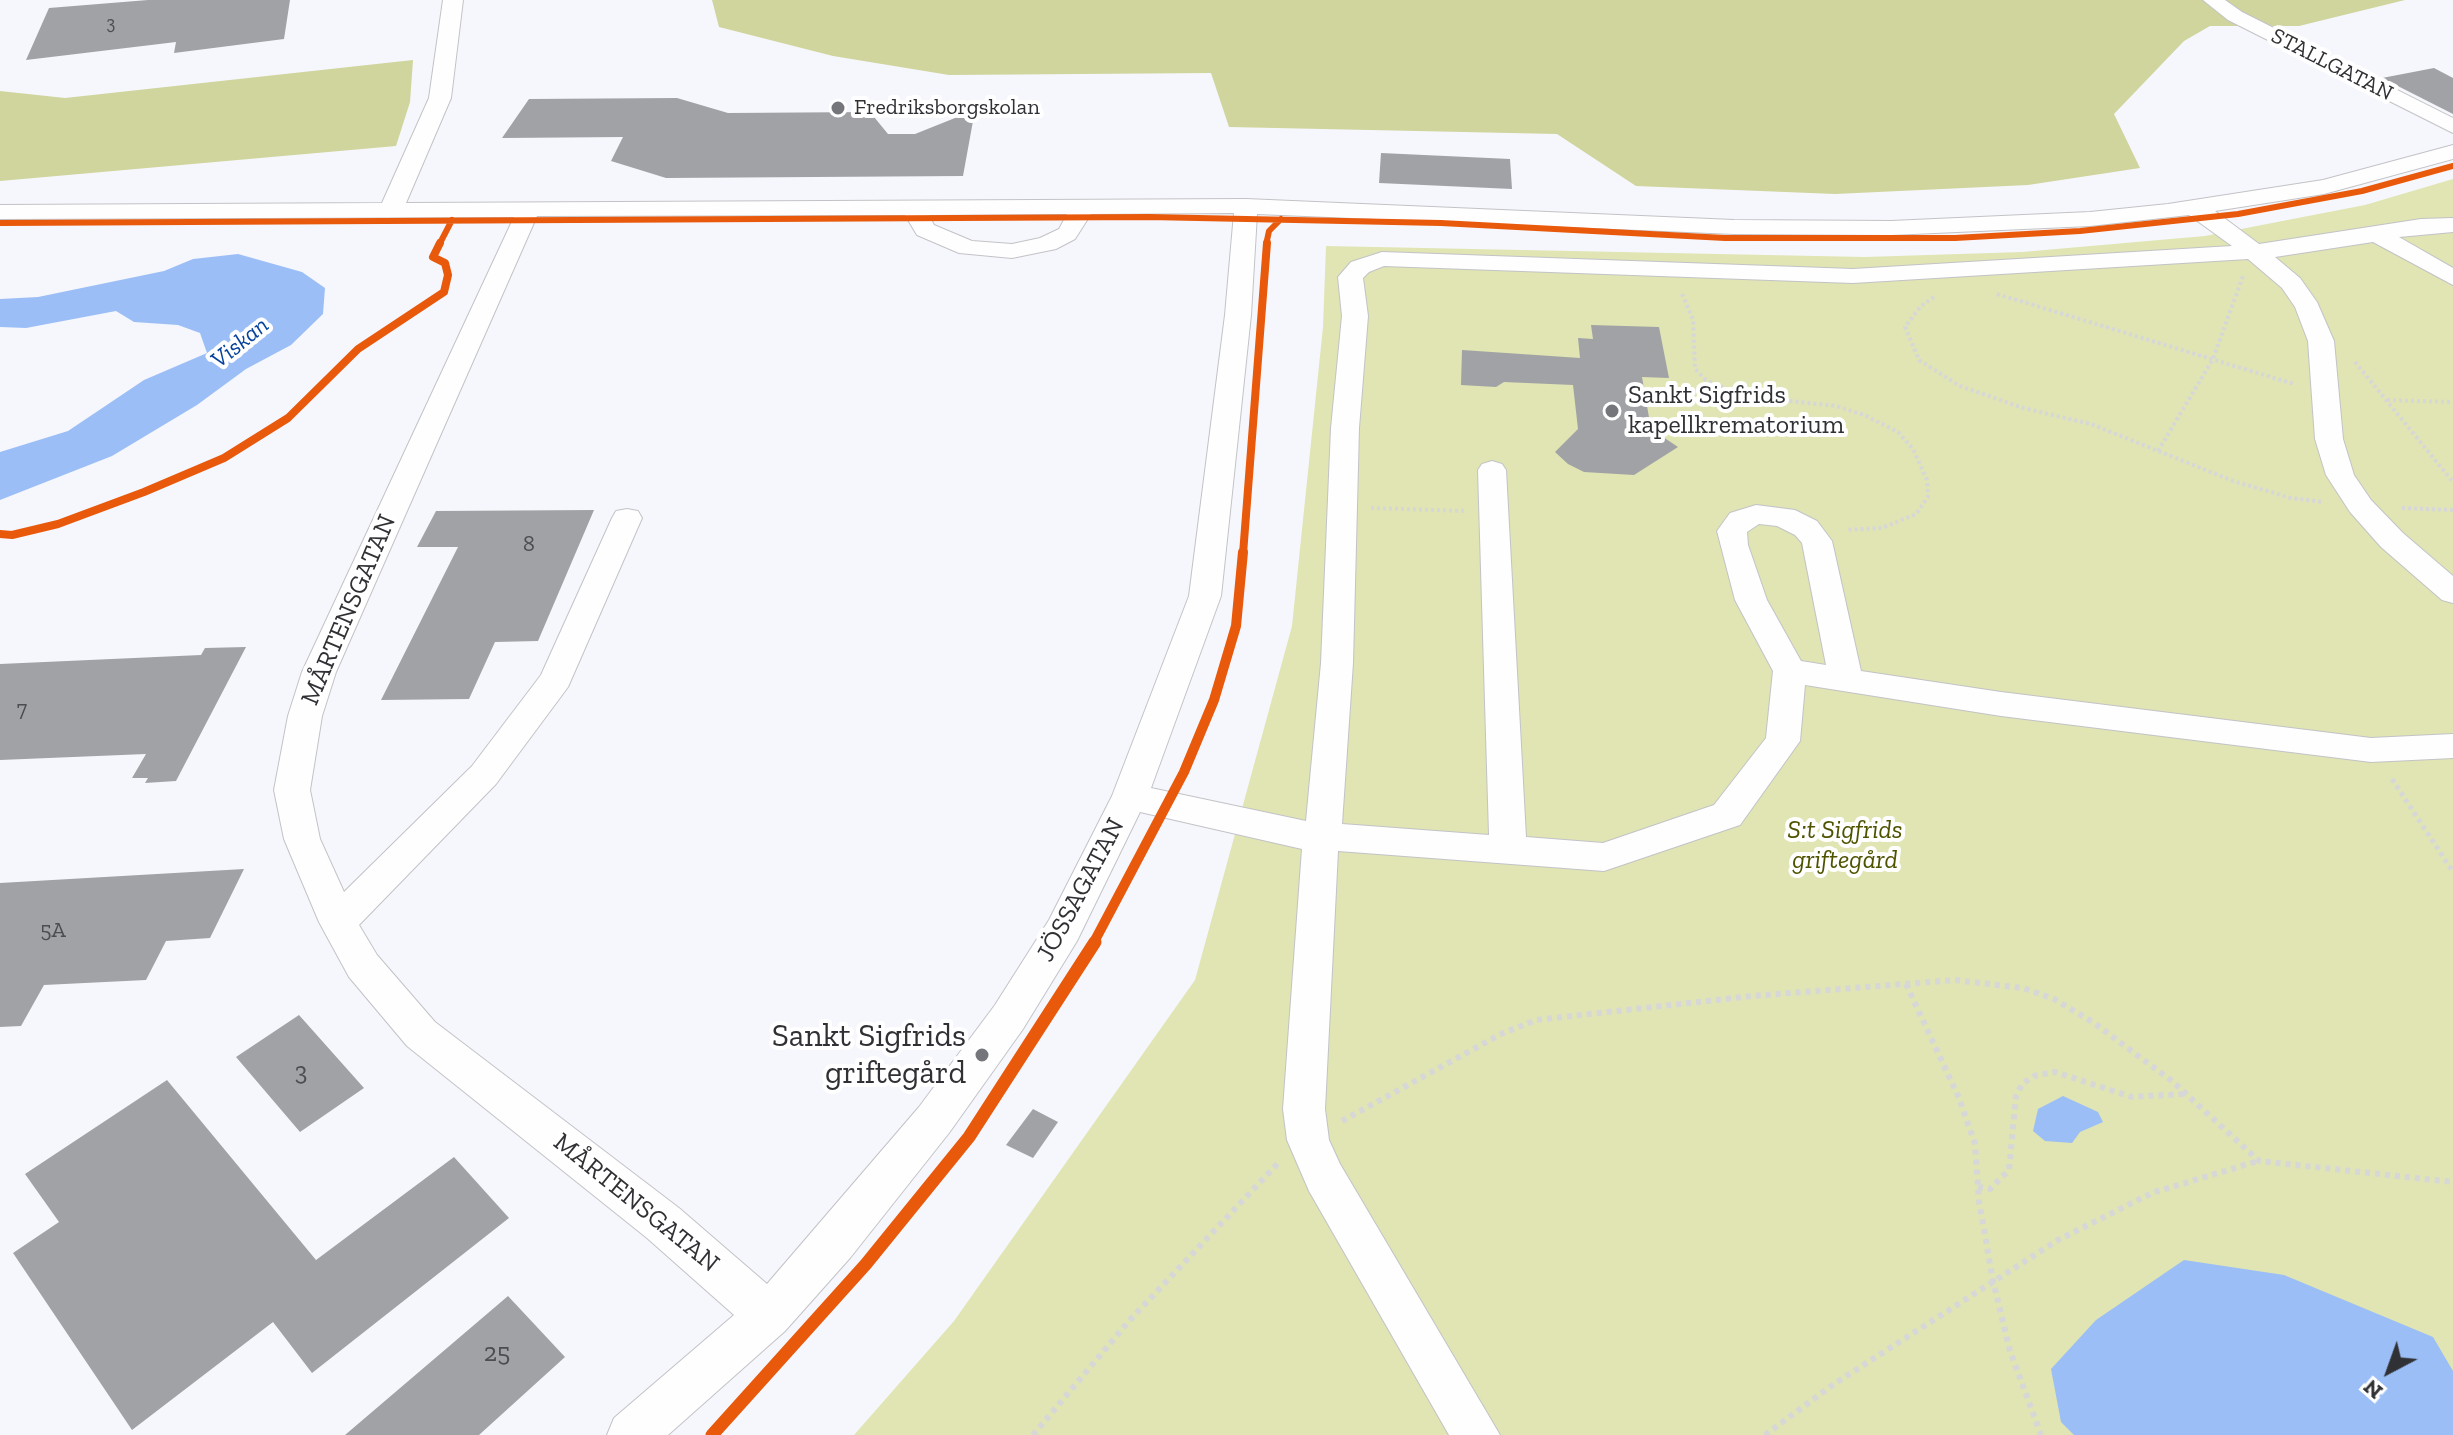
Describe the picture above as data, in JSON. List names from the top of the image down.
{
  "streets": {
    "street": ["STALLGATAN", "MÅRTENSGATAN", "JÖSSAGATAN"]
  },
  "crossings": [
    ["MÅRTENSGATAN", "JÖSSAGATAN"]
  ],
  "water": ["Viskan"],
  "parks": ["S:t Sigfrids griftegård"],
  "places": ["Fredriksborgskolan", "Sankt Sigfrids kapellkrematorium", "Sankt Sigfrids griftegård"],
  "house_numbers": [
    "3",
    "8",
    "7",
    "5A",
    "3",
    "25"
  ],
  "north": "bottom left"
}
